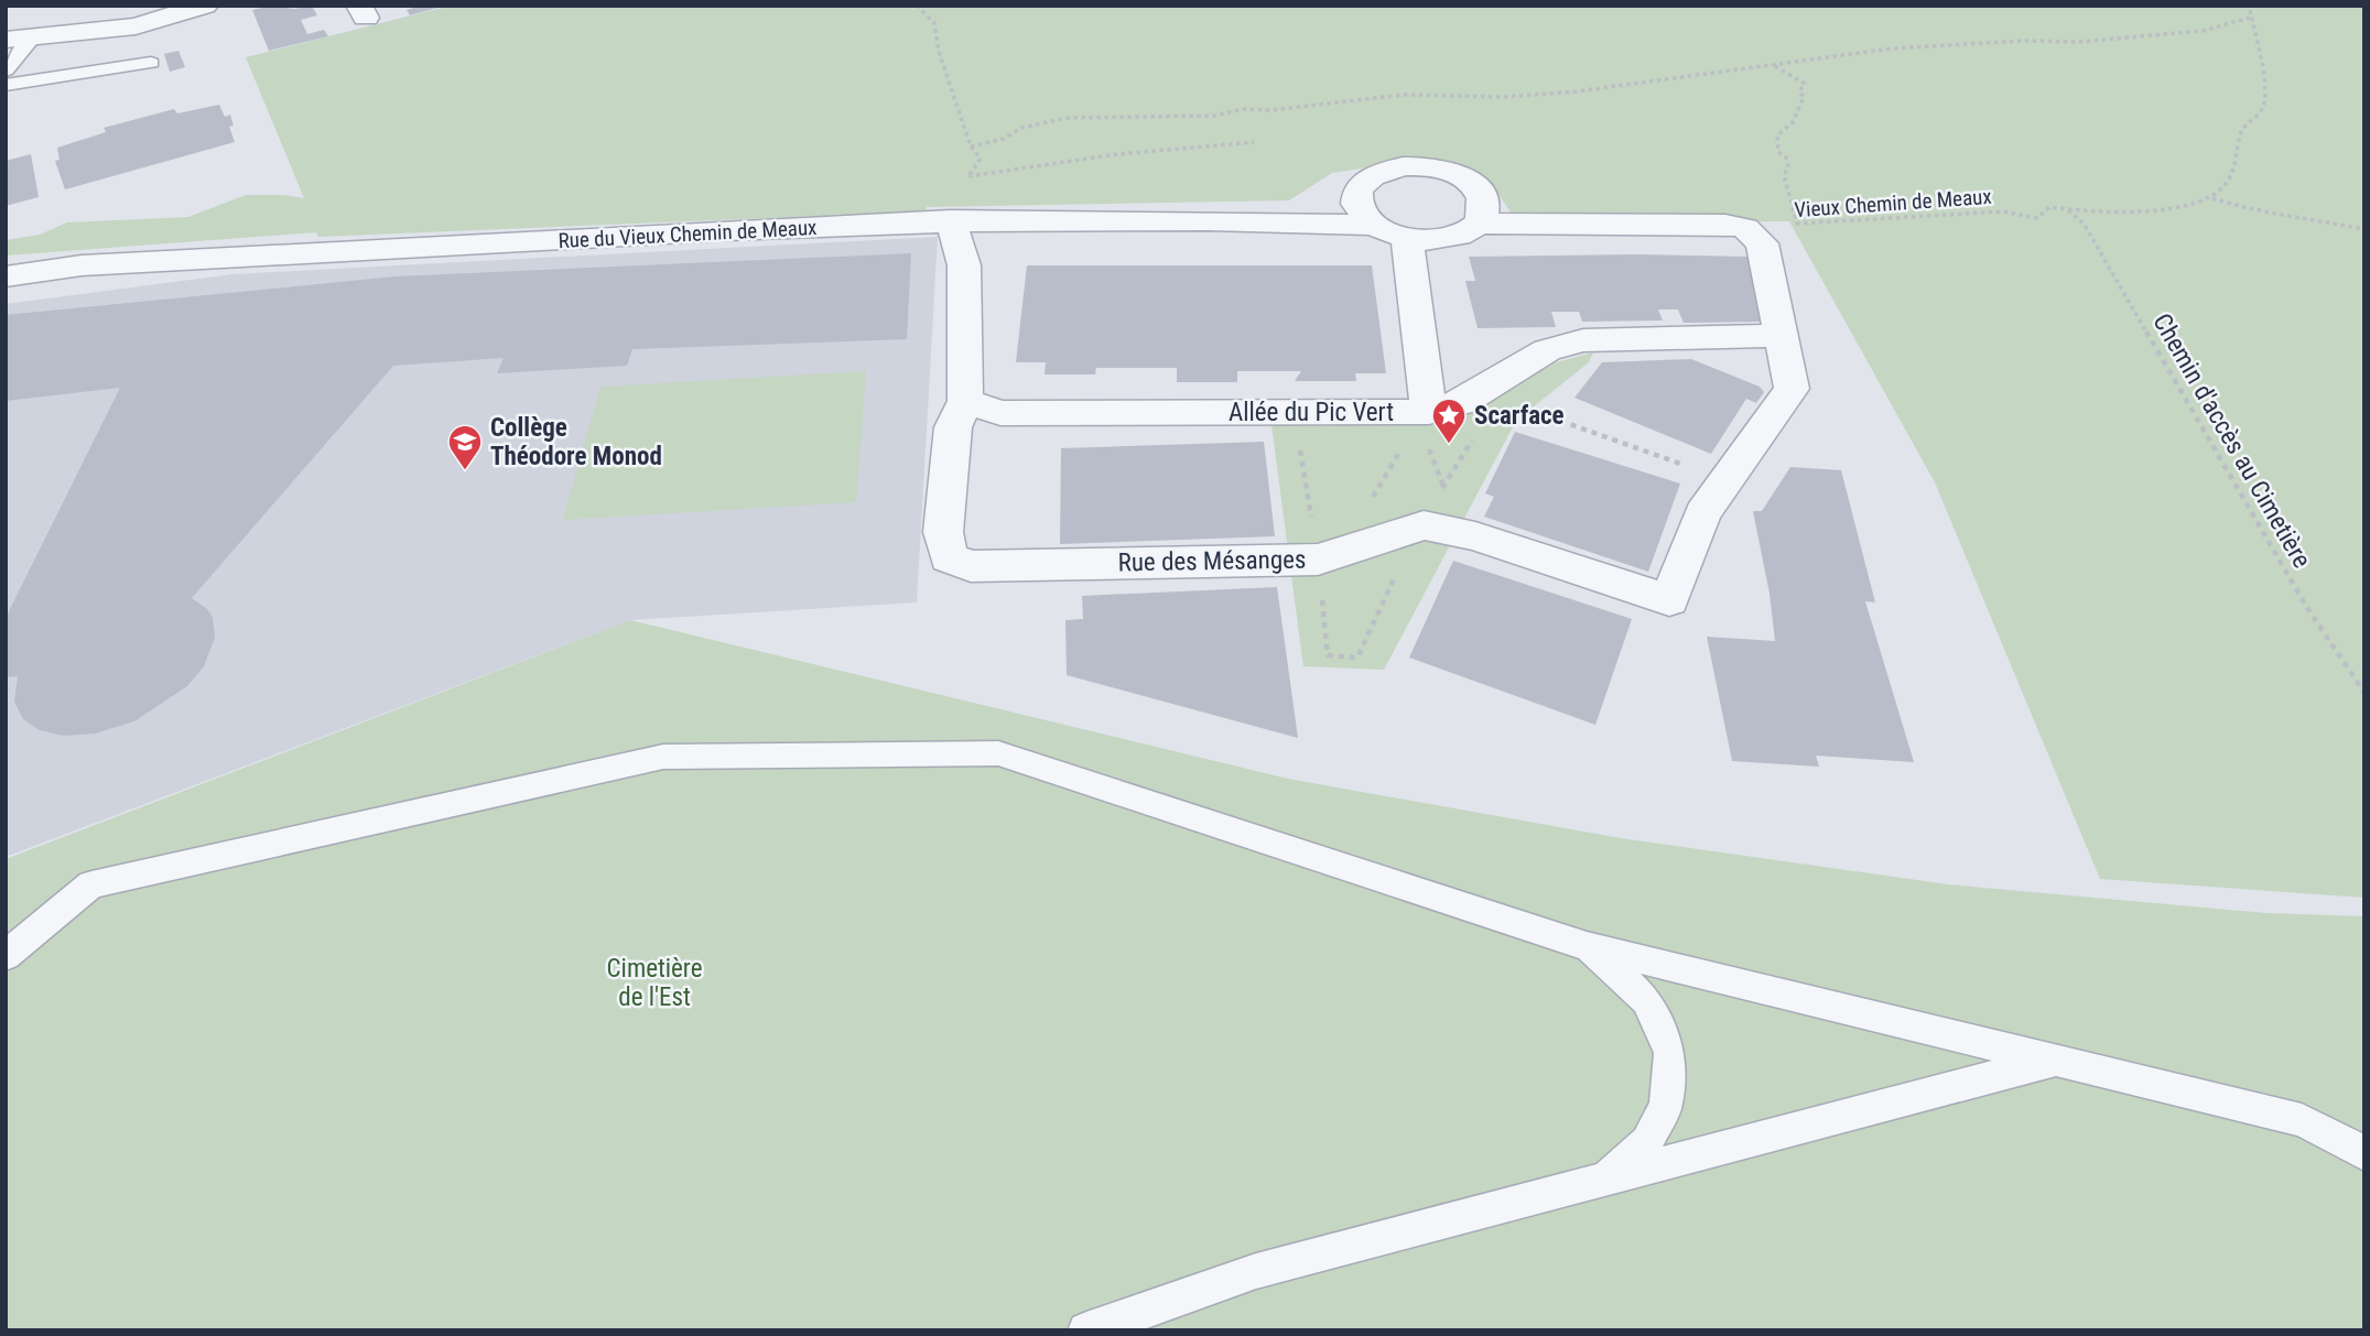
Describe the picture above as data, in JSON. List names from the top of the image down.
{
  "streets": {
    "street": ["Rue du Vieux Chemin de Meaux", "Allée du Pic Vert", "Rue des Mésanges"],
    "path": ["Vieux Chemin de Meaux", "Chemin d'accès au Cimetière"]
  },
  "crossings": [
    ["Vieux Chemin de Meaux", "Chemin d'accès au Cimetière"],
    ["Vieux Chemin de Meaux", "Rue des Mésanges"],
    ["Rue du Vieux Chemin de Meaux", "Rue des Mésanges"],
    ["Allée du Pic Vert", "Rue des Mésanges"]
  ],
  "parks": ["Cimetière de l'Est"],
  "places": {
    "place": ["Scarface"],
    "school or university": ["Collège Théodore Monod"]
  }
}
